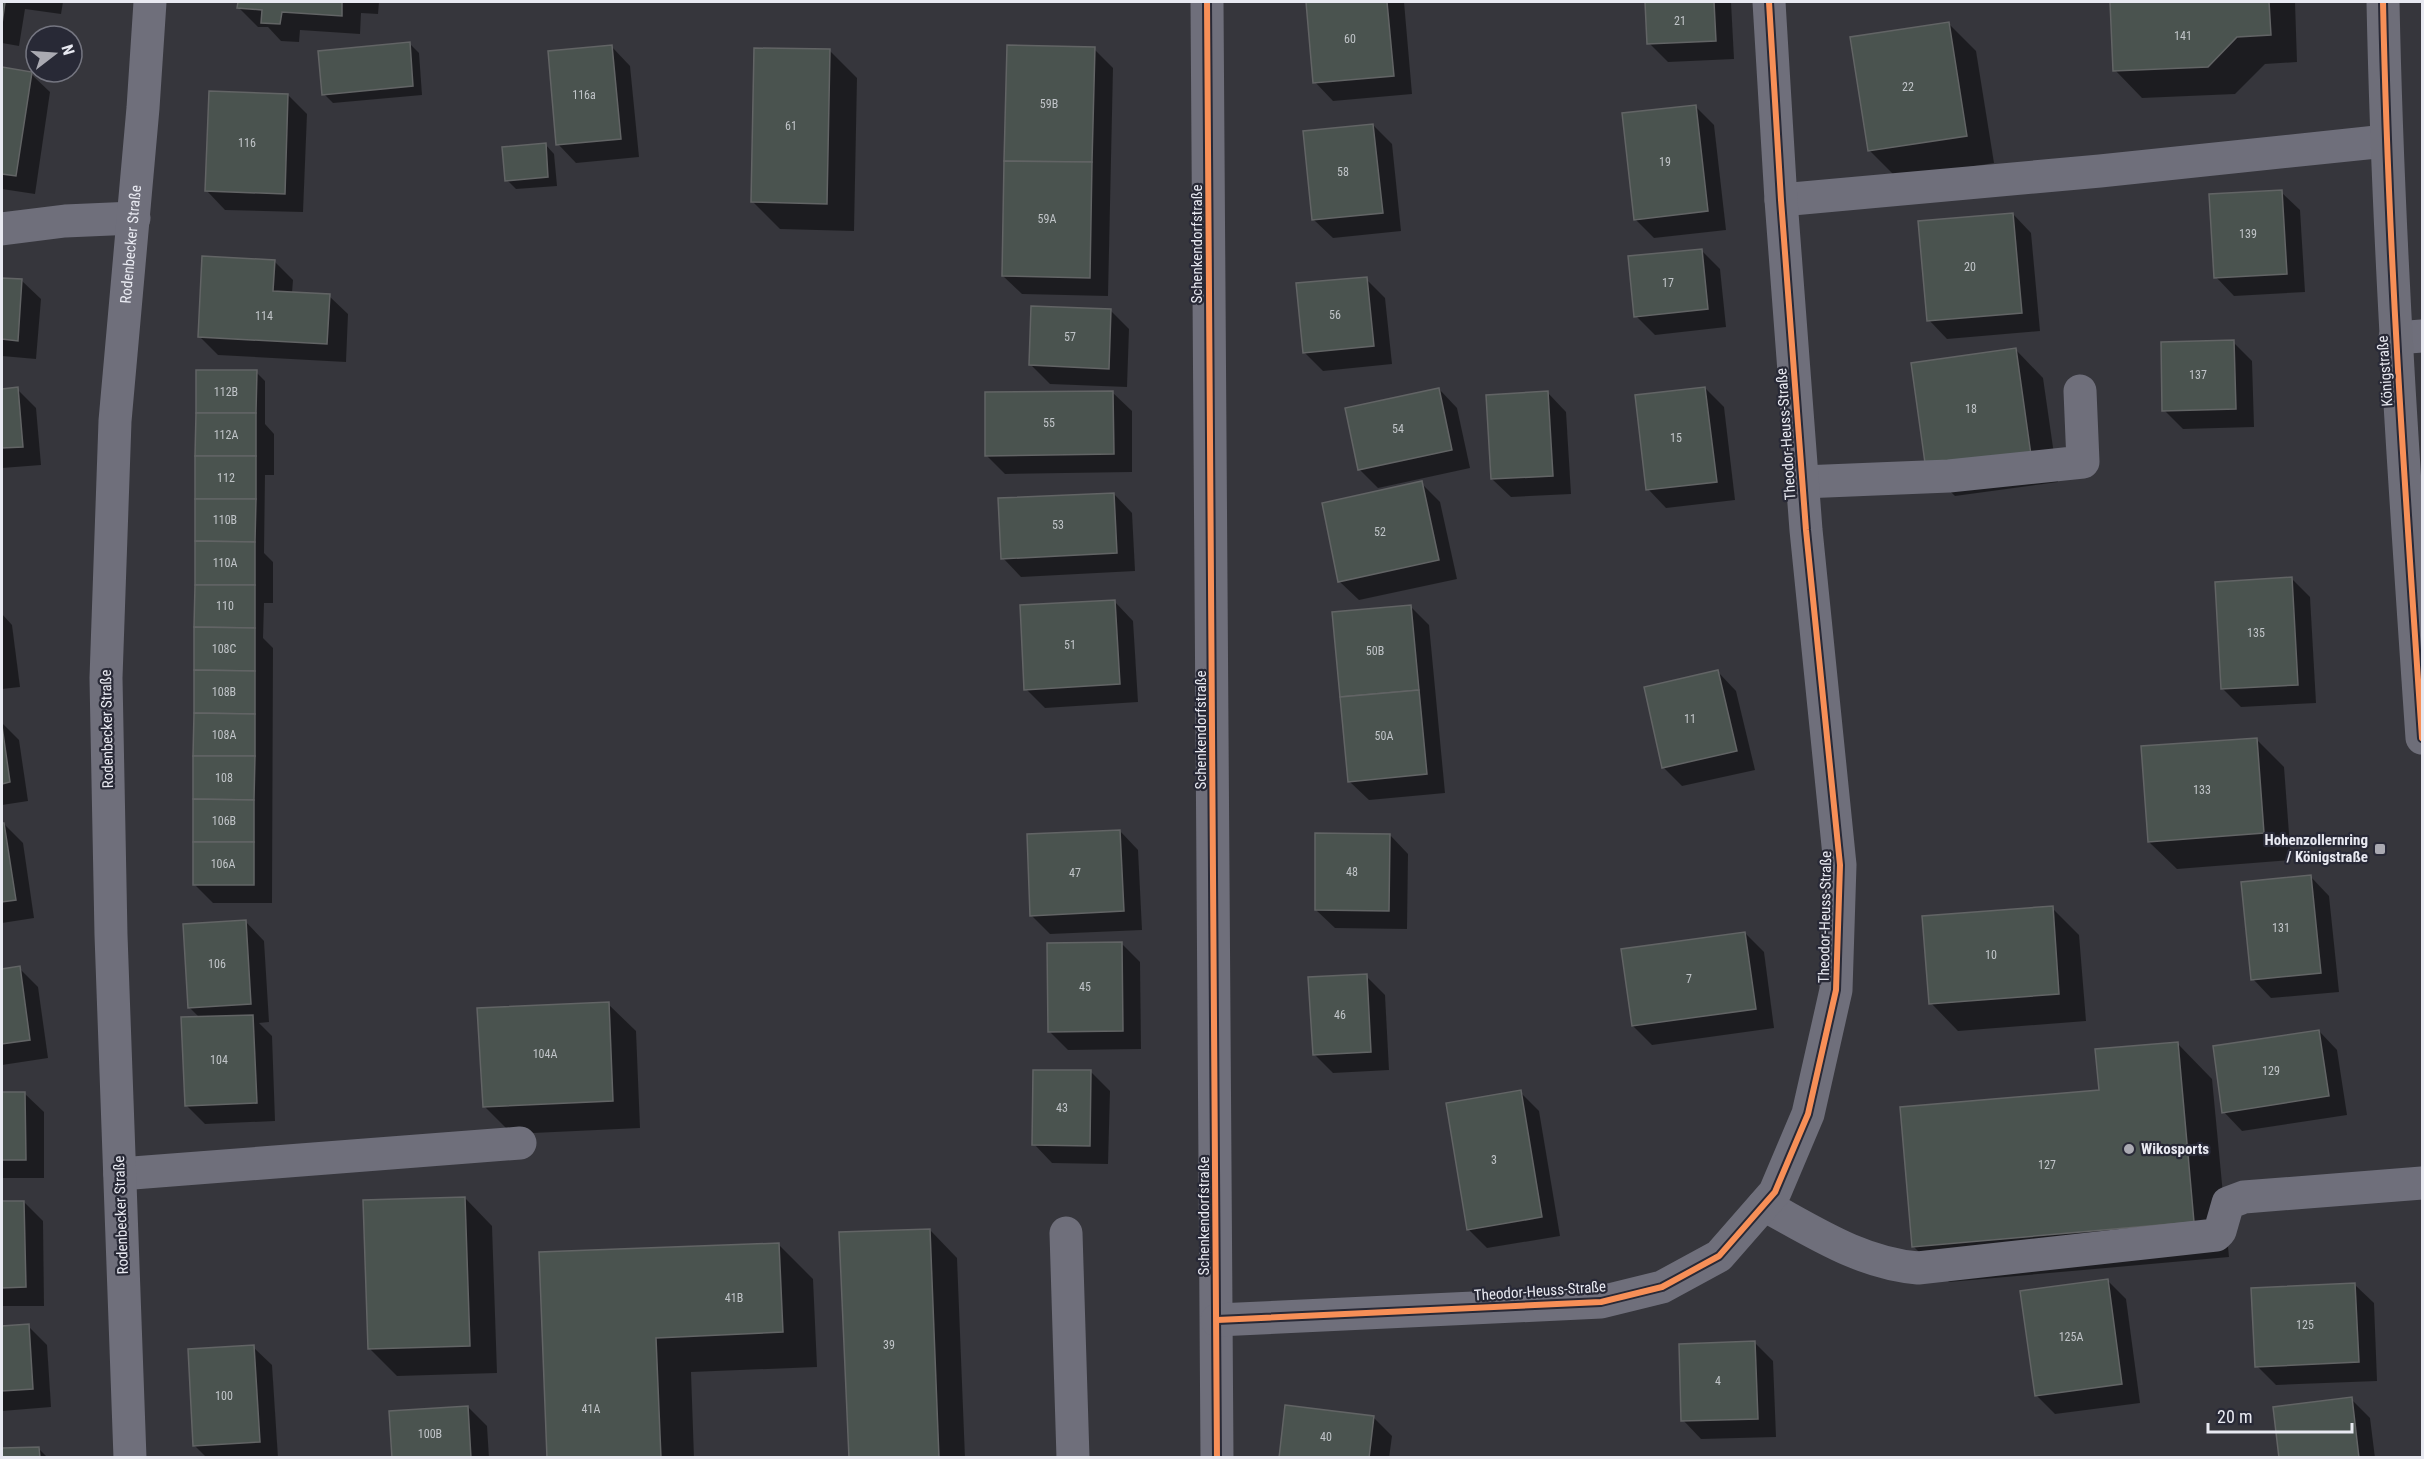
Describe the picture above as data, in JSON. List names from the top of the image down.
{
  "streets": {
    "main road": ["Königstraße"],
    "street": ["Rodenbecker Straße", "Schenkendorfstraße", "Theodor-Heuss-Straße"]
  },
  "crossings": [
    ["Schenkendorfstraße", "Theodor-Heuss-Straße"]
  ],
  "places": {
    "transit": ["Hohenzollernring / Königstraße"],
    "other": ["Wikosports"]
  },
  "house_numbers": [
    "21",
    "141",
    "60",
    "22",
    "116a",
    "59B",
    "61",
    "116",
    "19",
    "58",
    "59A",
    "139",
    "20",
    "17",
    "56",
    "114",
    "57",
    "137",
    "112B",
    "18",
    "55",
    "54",
    "112A",
    "15",
    "112",
    "110B",
    "53",
    "52",
    "110A",
    "110",
    "135",
    "51",
    "108C",
    "50B",
    "108B",
    "11",
    "108A",
    "50A",
    "108",
    "133",
    "106B",
    "106A",
    "48",
    "47",
    "131",
    "10",
    "106",
    "7",
    "45",
    "46",
    "104A",
    "104",
    "129",
    "43",
    "3",
    "127",
    "41B",
    "125",
    "125A",
    "39",
    "4",
    "100",
    "41A",
    "100B",
    "40"
  ],
  "scale_bar": "20 m",
  "north": "right"
}
